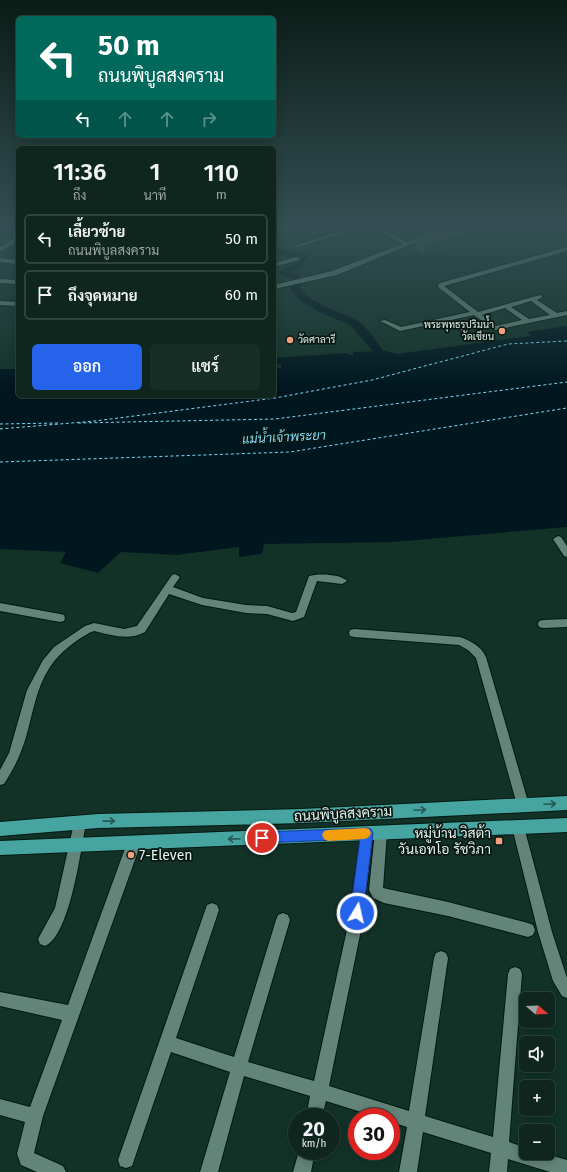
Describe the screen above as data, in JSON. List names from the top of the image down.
{
  "streets": {
    "main road": ["ถนนพิบูลสงคราม"]
  },
  "water": ["แม่น้ำเจ้าพระยา"],
  "places": {
    "other": ["พระพุทธรูปริมน้ำ วัดเขียน", "วัดศาลารี", "7-Eleven"],
    "transit": ["หมู่บ้าน วิสต้า วันเอทโอ รัชวิภา"]
  },
  "north": "right",
  "page": {
    "turn": ["50 m", "ถนนพิบูลสงคราม"],
    "eta": [
      "11:36",
      "ถึง",
      "1",
      "นาที",
      "110",
      "m"
    ],
    "list": [
      {
        "name": "เลี้ยวซ้าย",
        "note": "ถนนพิบูลสงคราม",
        "value": "50 m"
      },
      {
        "name": "ถึงจุดหมาย",
        "value": "60 m"
      }
    ],
    "buttons": ["ออก", "แชร์"],
    "map_buttons": ["+", "−"],
    "speed": "20 km/h",
    "limit": "30"
  }
}
